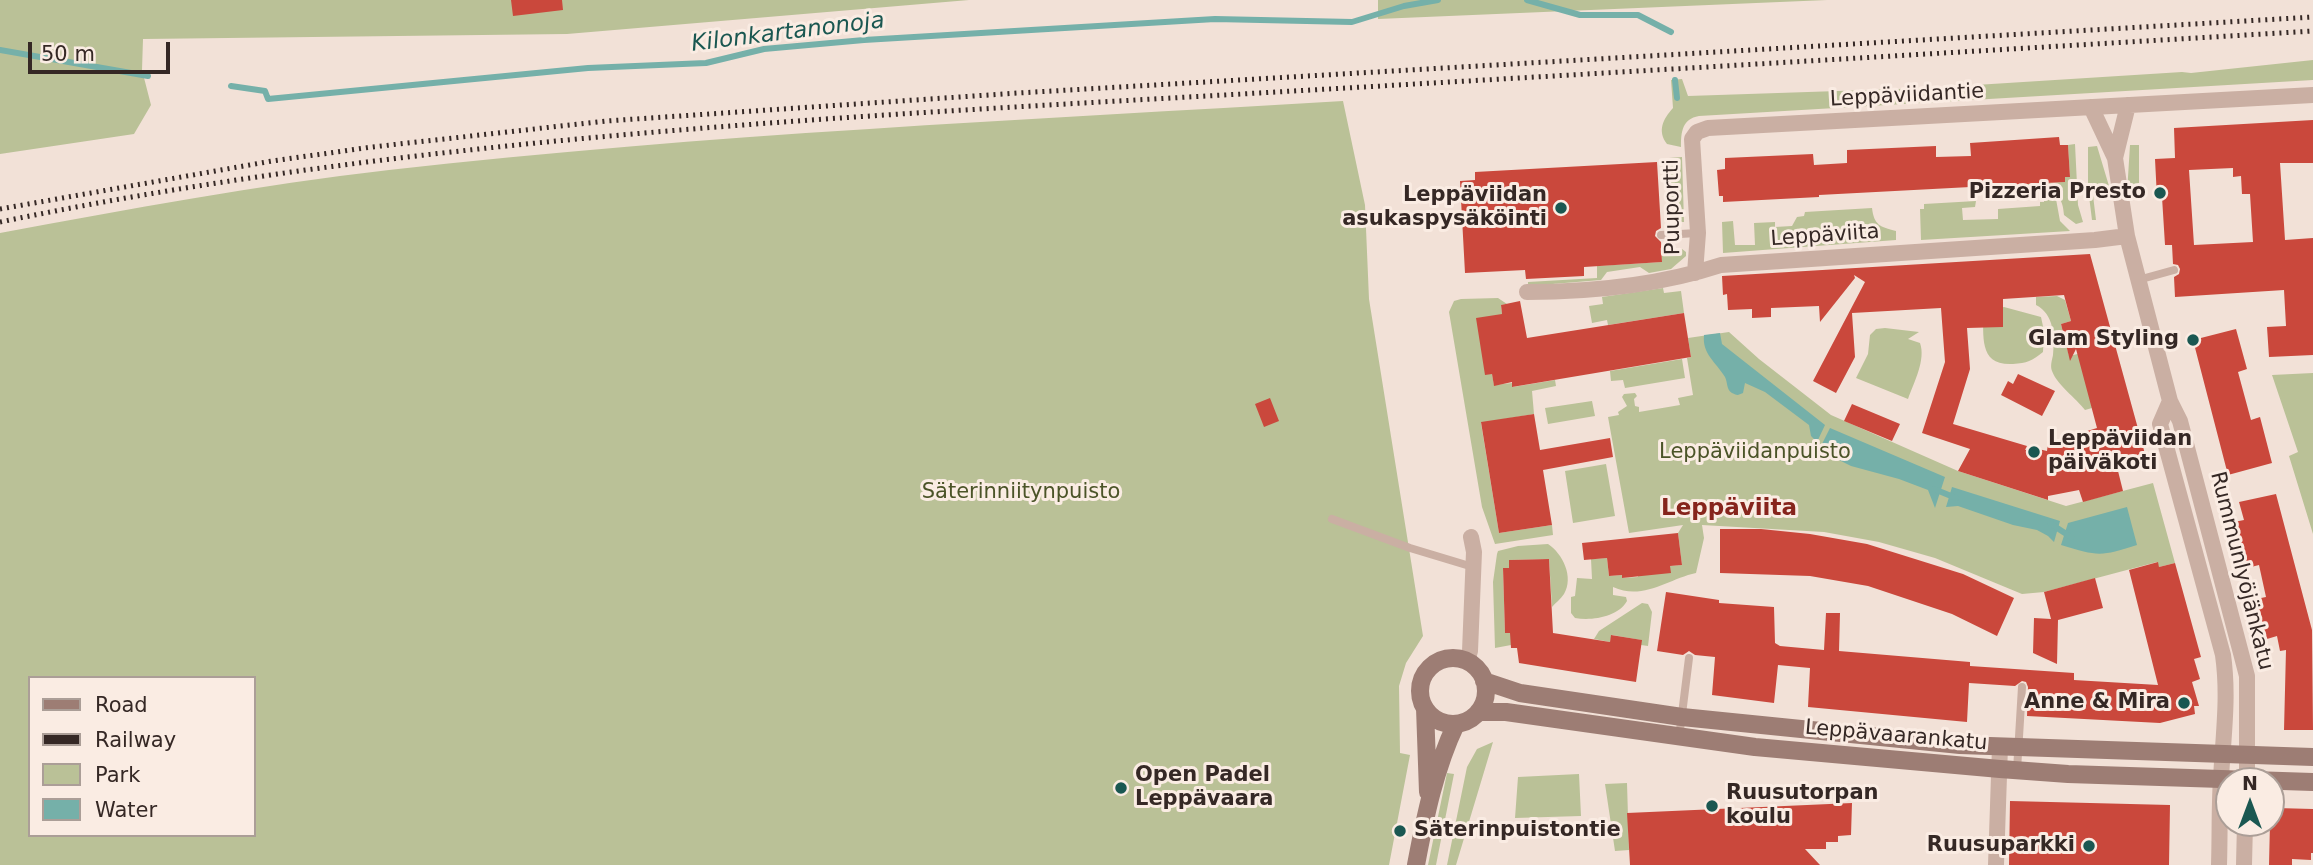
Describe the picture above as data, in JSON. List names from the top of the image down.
{
  "streets": {
    "main road": ["Leppävaarankatu"],
    "street": [
      "Leppäviidantie",
      "Puuportti",
      "Leppäviita",
      "Rummunlyöjänkatu"
    ]
  },
  "crossings": [
    ["Leppäviidantie", "Puuportti"],
    ["Puuportti", "Leppäviita"],
    ["Leppäviita", "Rummunlyöjänkatu"],
    ["Rummunlyöjänkatu", "Leppävaarankatu"]
  ],
  "districts": ["Leppäviita"],
  "water": ["Kilonkartanonoja"],
  "parks": ["Leppäviidanpuisto", "Säterinniitynpuisto"],
  "places": [
    "Pizzeria Presto",
    "Leppäviidan asukaspysäköinti",
    "Glam Styling",
    "Leppäviidan päiväkoti",
    "Anne & Mira",
    "Open Padel Leppävaara",
    "Ruusutorpan koulu",
    "Säterinpuistontie",
    "Ruusuparkki"
  ],
  "legend": [
    "Road",
    "Railway",
    "Park",
    "Water"
  ],
  "scale_bar": "50 m",
  "north": "top"
}
